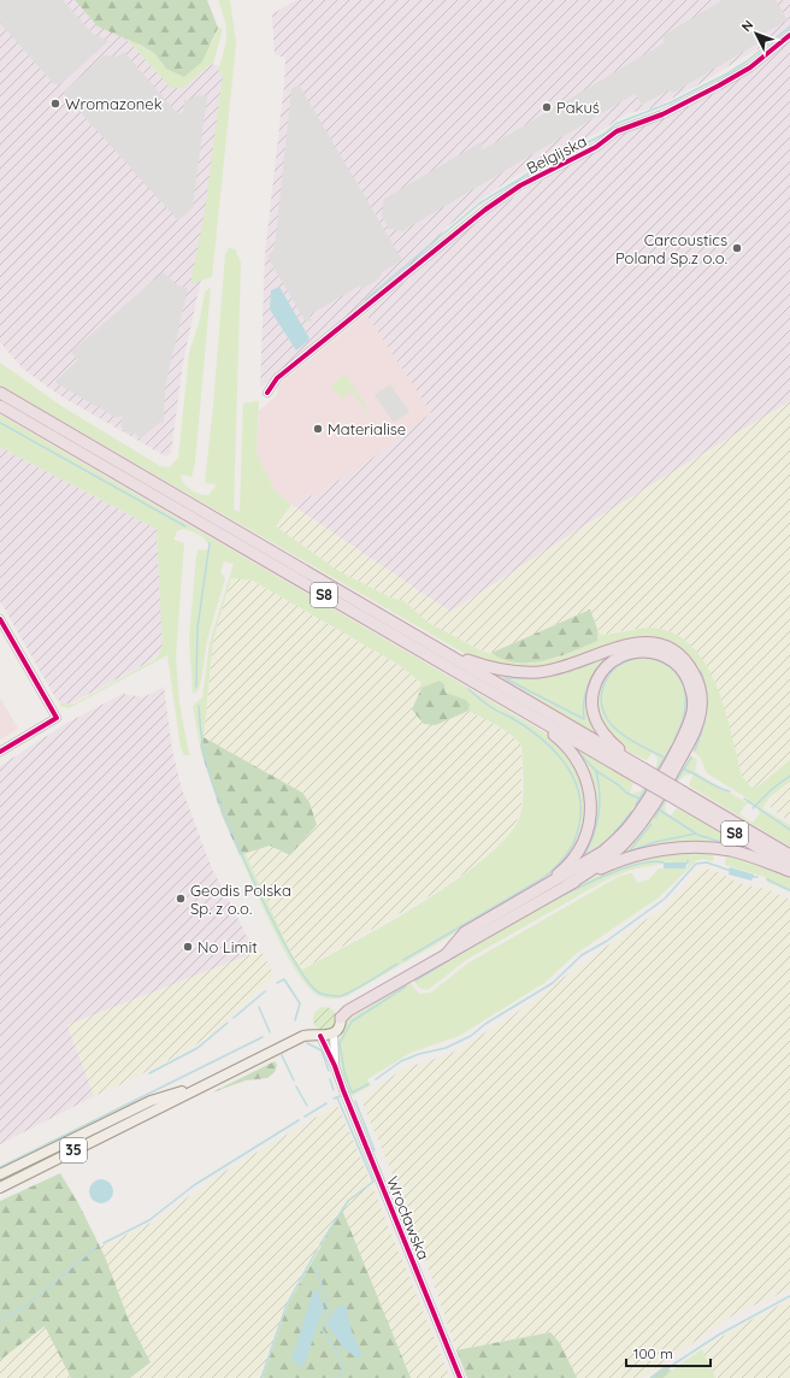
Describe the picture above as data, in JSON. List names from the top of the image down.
{
  "streets": {
    "highway": ["S8"],
    "main road": ["35"],
    "street": ["Belgijska", "Wrocławska"]
  },
  "places": [
    "Wromazonek",
    "Pakuś",
    "Carcoustics Poland Sp.z o.o.",
    "Materialise",
    "Geodis Polska Sp. z o.o.",
    "No Limit"
  ],
  "scale_bar": "100 m",
  "north": "top left"
}
